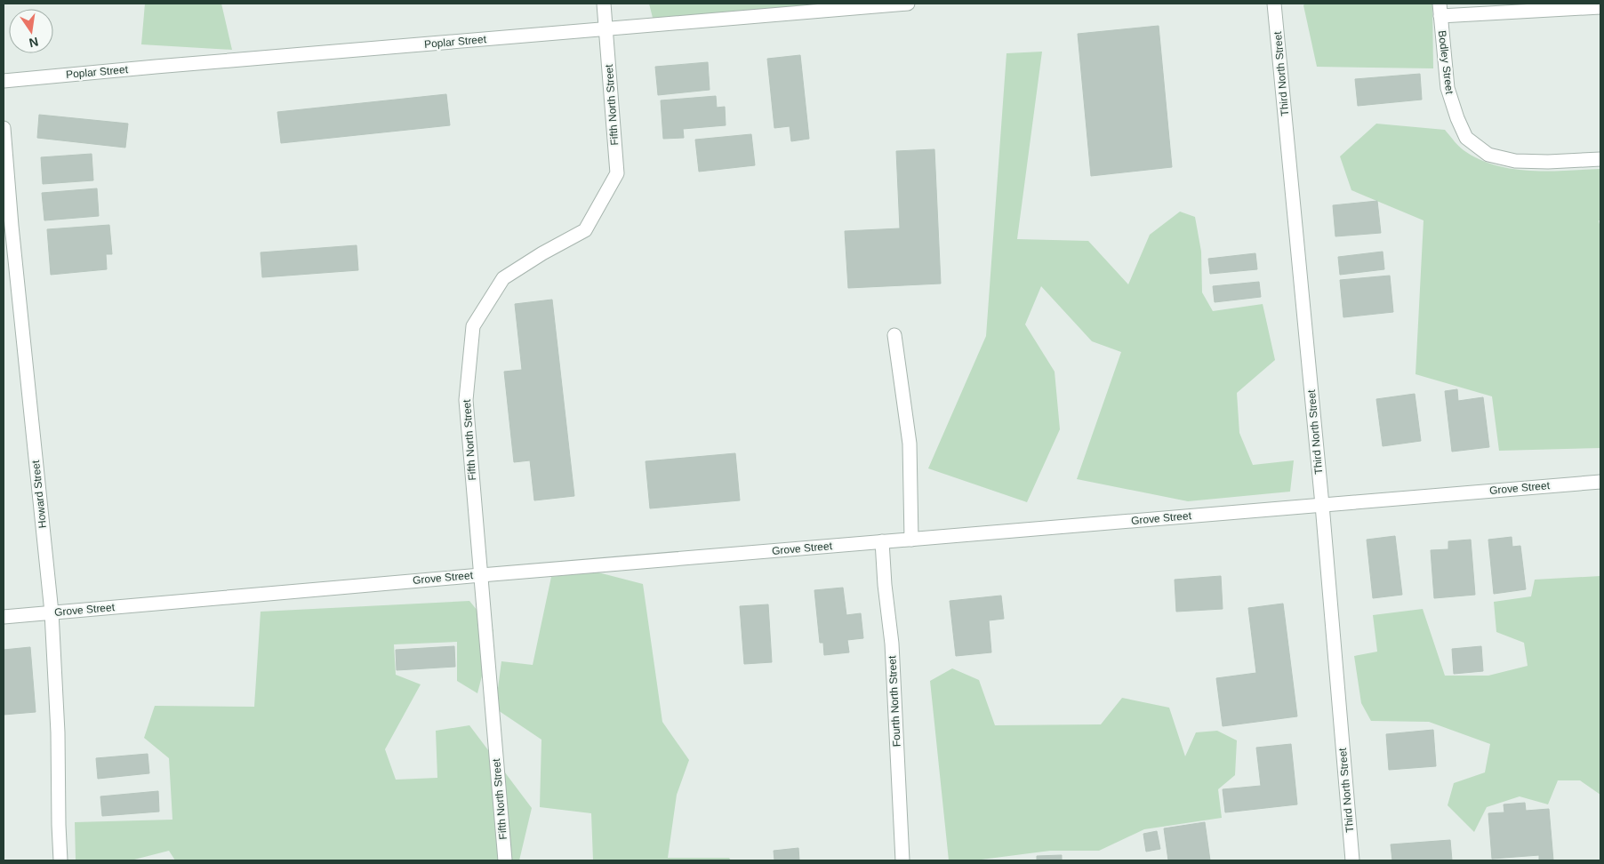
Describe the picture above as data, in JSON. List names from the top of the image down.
{
  "streets": {
    "street": [
      "Poplar Street",
      "Bodley Street",
      "Third North Street",
      "Fifth North Street",
      "Grove Street",
      "Howard Street",
      "Fourth North Street"
    ]
  },
  "crossings": [
    ["Poplar Street", "Fifth North Street"],
    ["Third North Street", "Grove Street"],
    ["Fifth North Street", "Grove Street"],
    ["Grove Street", "Howard Street"],
    ["Grove Street", "Fourth North Street"]
  ],
  "north": "bottom"
}
